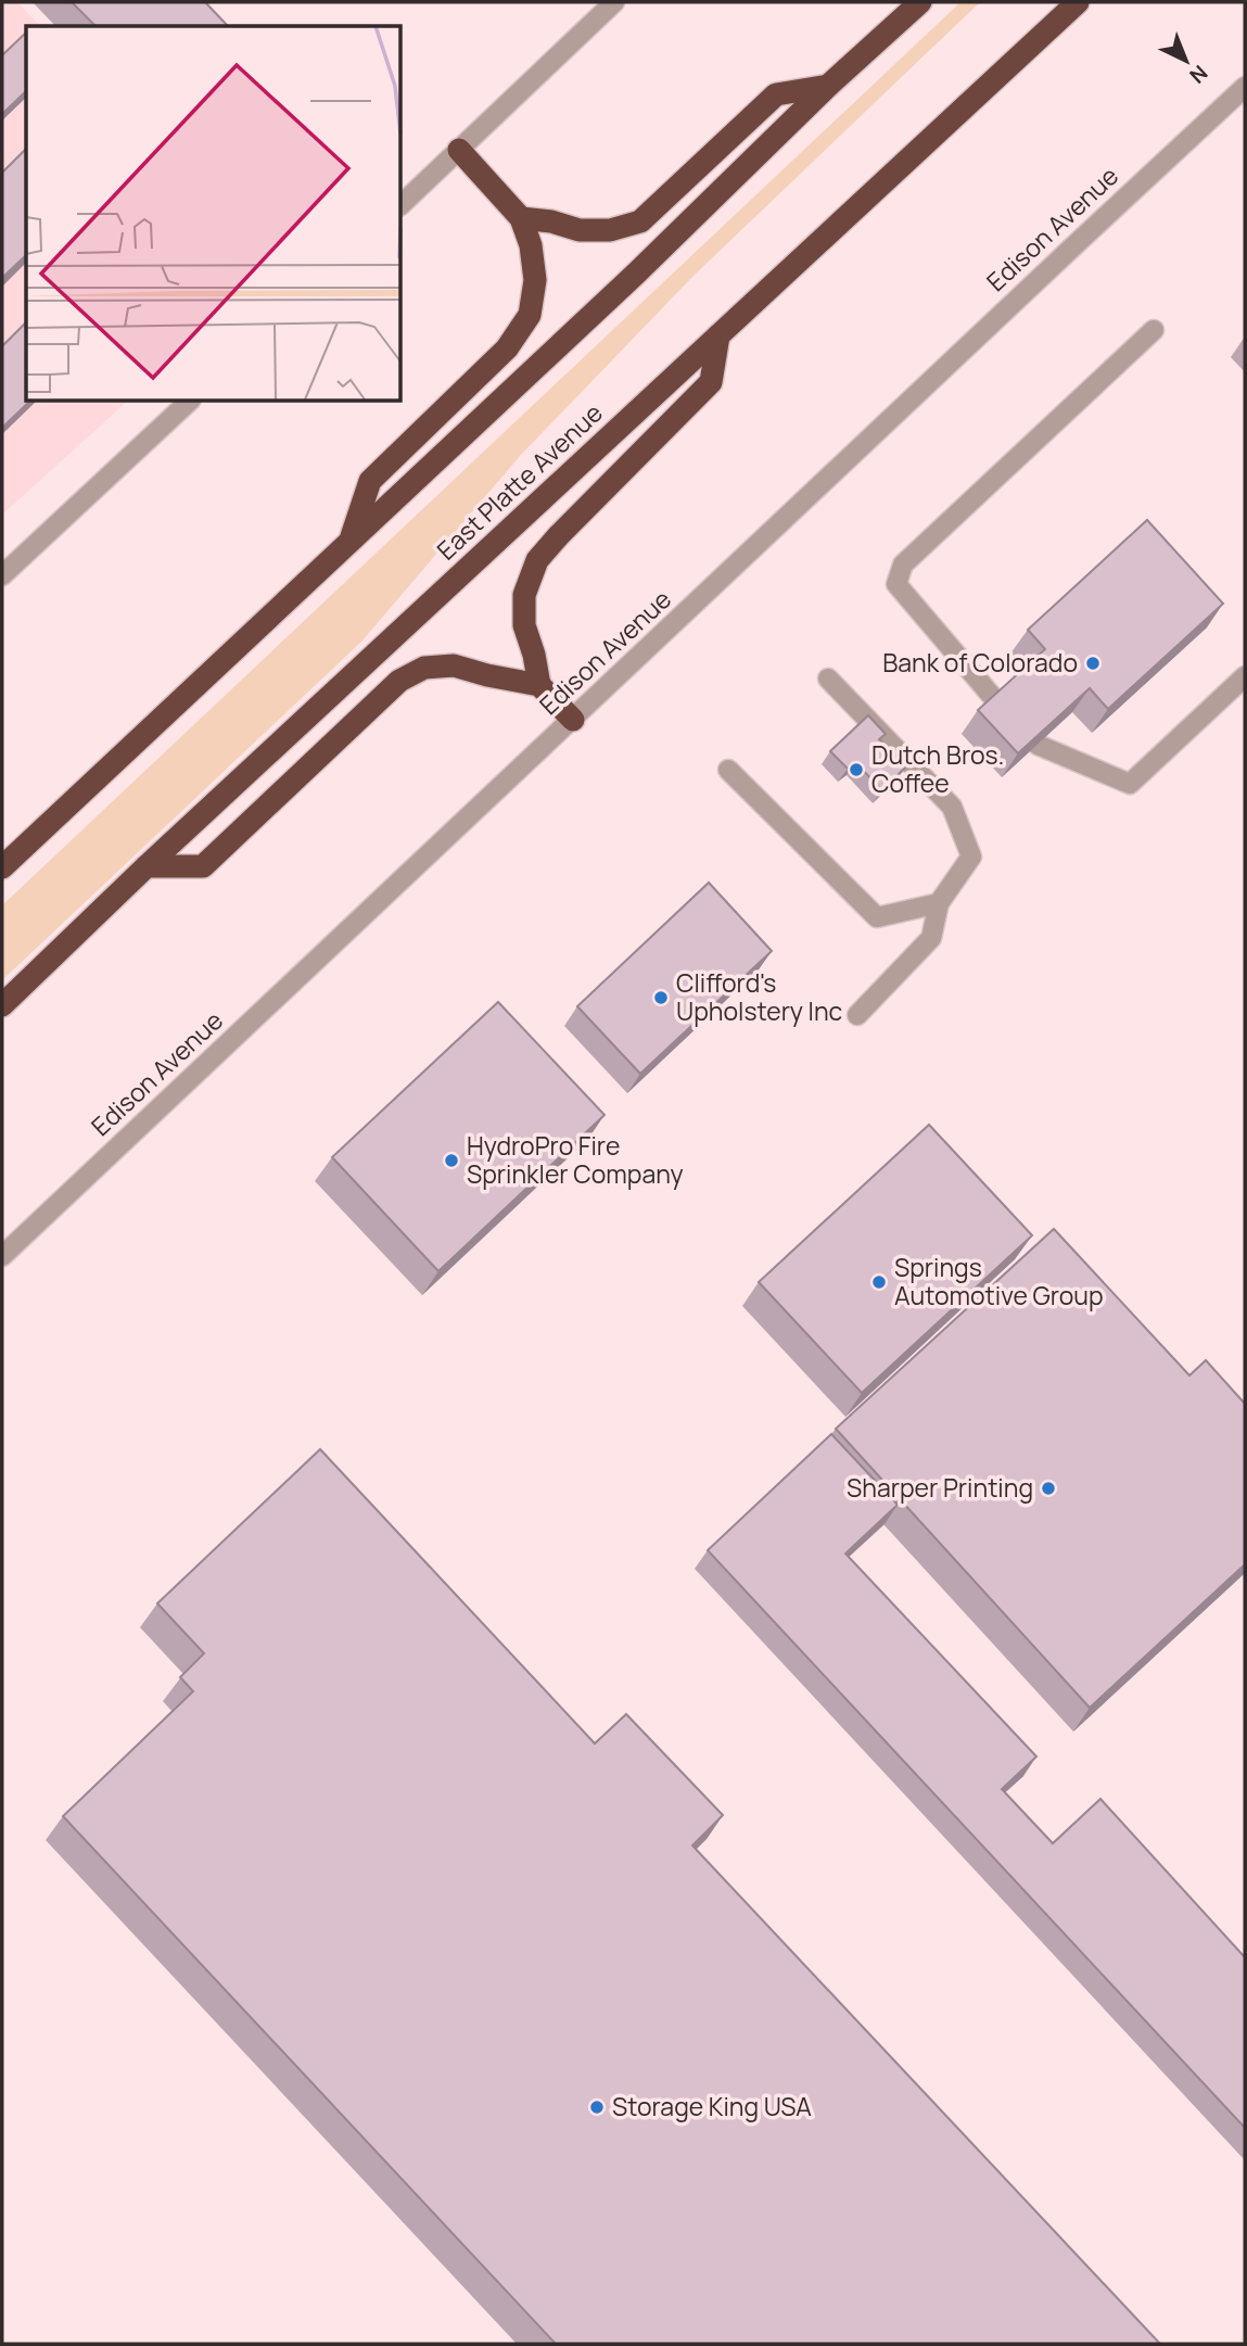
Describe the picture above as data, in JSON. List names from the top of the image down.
{
  "streets": {
    "highway": ["East Platte Avenue"],
    "street": ["Edison Avenue"]
  },
  "places": [
    "Bank of Colorado",
    "Dutch Bros. Coffee",
    "Clifford's Upholstery Inc",
    "HydroPro Fire Sprinkler Company",
    "Springs Automotive Group",
    "Sharper Printing",
    "Storage King USA"
  ],
  "north": "bottom right"
}
